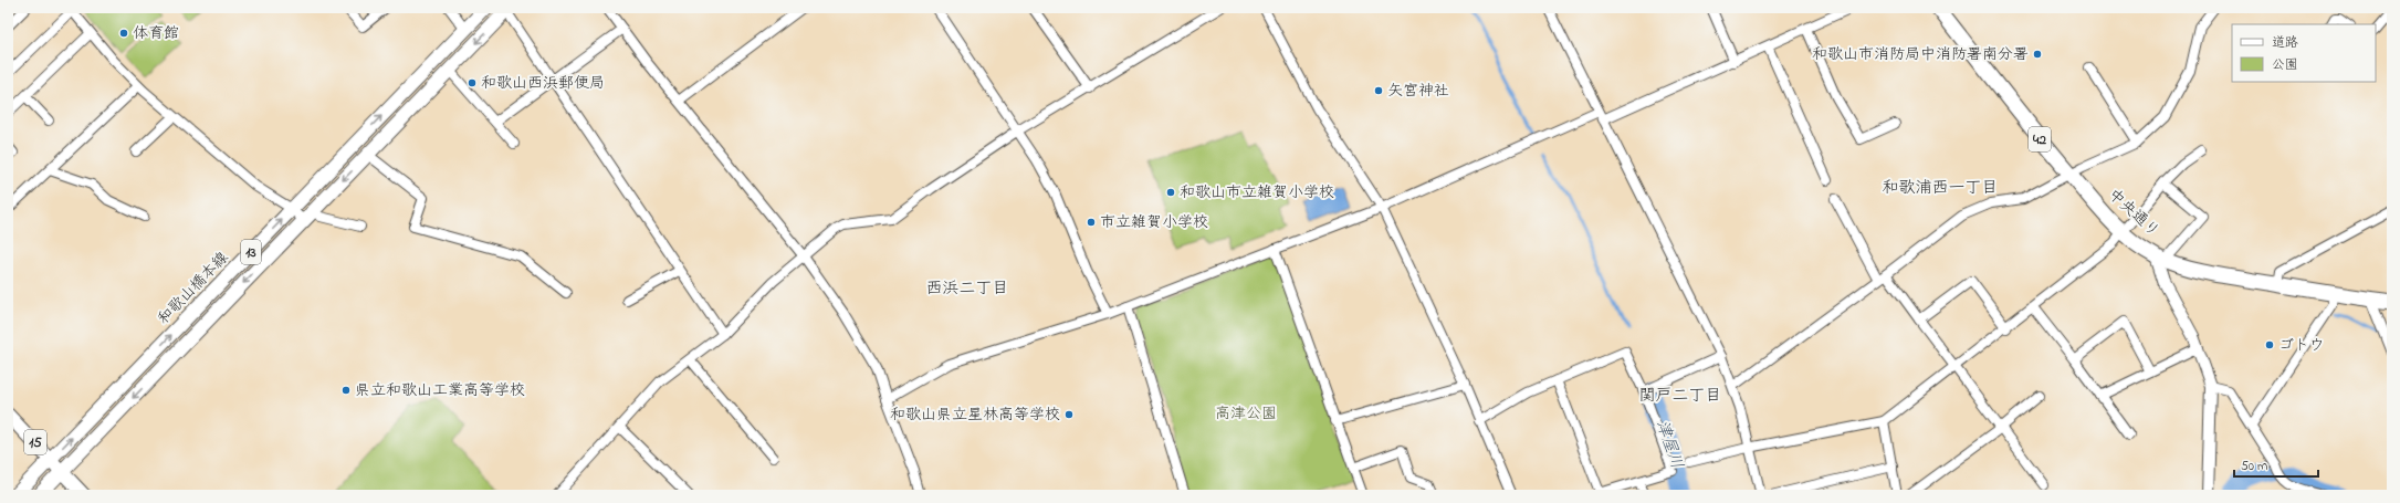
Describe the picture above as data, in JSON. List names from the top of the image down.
{
  "streets": {
    "highway": ["42", "中央通り"],
    "main road": ["13", "和歌山橋本線", "15"]
  },
  "crossings": [
    ["和歌山橋本線", "15"]
  ],
  "districts": ["和歌浦西一丁目", "西浜二丁目", "関戸二丁目"],
  "water": ["津屋川"],
  "parks": ["高津公園"],
  "places": [
    "体育館",
    "和歌山市消防局中消防署南分署",
    "和歌山西浜郵便局",
    "矢宮神社",
    "和歌山市立雑賀小学校",
    "市立雑賀小学校",
    "ゴトウ",
    "県立和歌山工業高等学校",
    "和歌山県立星林高等学校"
  ],
  "legend": ["道路", "公園"],
  "scale_bar": "50 m"
}
